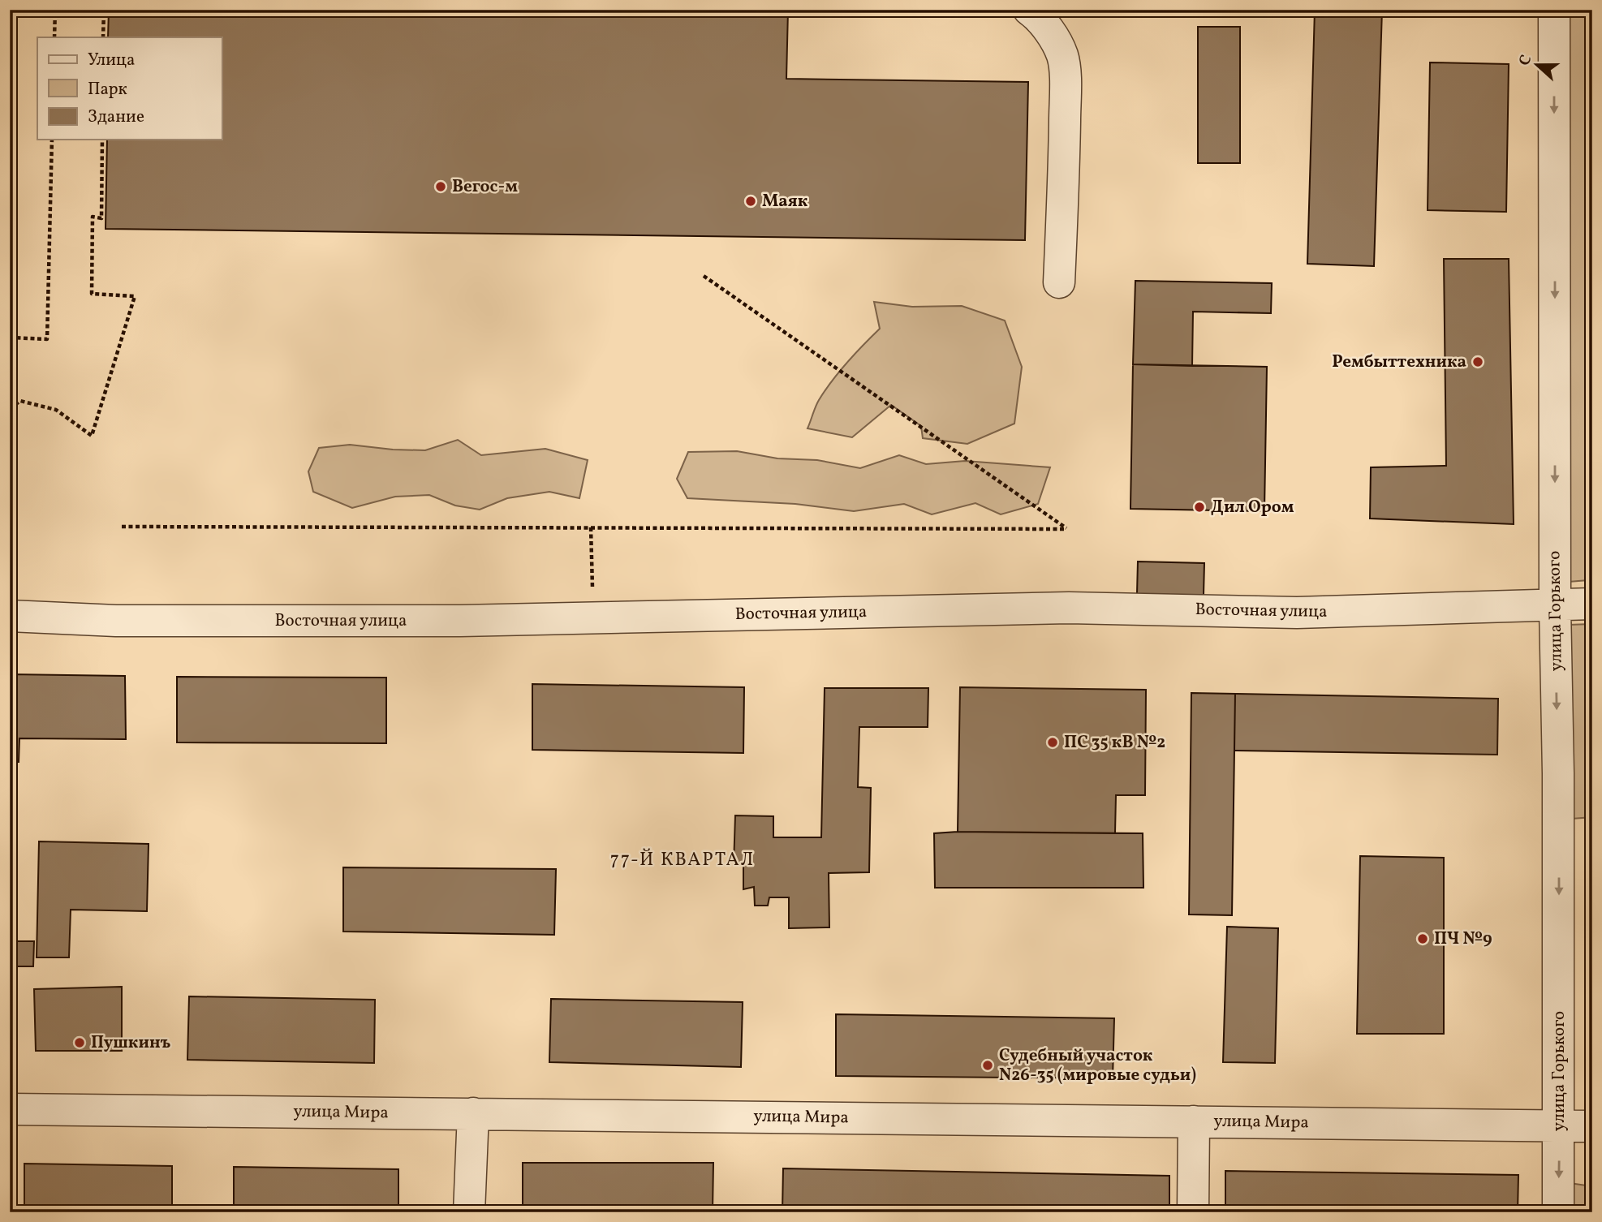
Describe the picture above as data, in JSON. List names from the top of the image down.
{
  "streets": {
    "street": ["Восточная улица", "улица Горького", "улица Мира"]
  },
  "crossings": [
    ["Восточная улица", "улица Горького"],
    ["улица Горького", "улица Мира"]
  ],
  "one_way": ["улица Горького"],
  "districts": ["77-Й КВАРТАЛ"],
  "places": [
    "Вегос-м",
    "Маяк",
    "Рембыттехника",
    "Дил Ором",
    "ПС 35 кВ №2",
    "ПЧ №9",
    "Пушкинъ",
    "Судебный участок N26-35 (мировые судьи)"
  ],
  "legend": ["Улица", "Парк", "Здание"],
  "north": "left"
}
